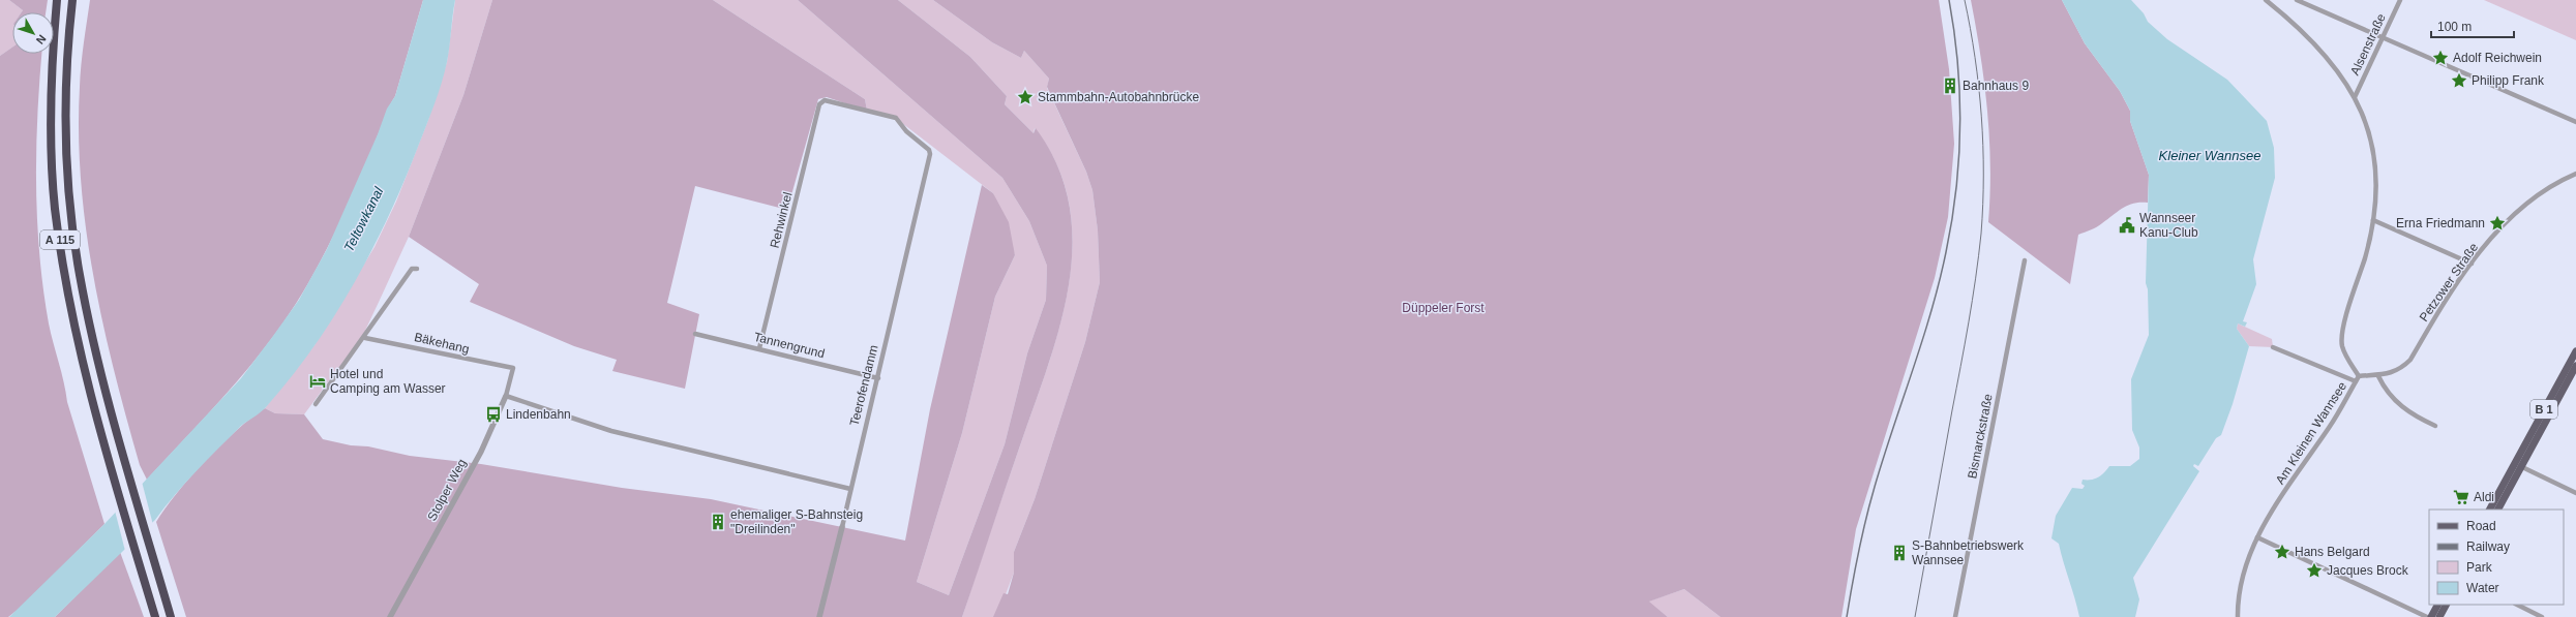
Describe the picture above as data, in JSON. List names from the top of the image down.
{
  "streets": {
    "highway": ["A 115"],
    "main road": ["B 1"],
    "street": [
      "Alsenstraße",
      "Rehwinkel",
      "Petzower Straße",
      "Bäkehang",
      "Tannengrund",
      "Teerofendamm",
      "Am Kleinen Wannsee",
      "Bismarckstraße",
      "Stolper Weg"
    ]
  },
  "crossings": [
    ["Alsenstraße", "Am Kleinen Wannsee"],
    ["Rehwinkel", "Tannengrund"],
    ["Rehwinkel", "Teerofendamm"],
    ["Petzower Straße", "Am Kleinen Wannsee"],
    ["Bäkehang", "Stolper Weg"],
    ["Tannengrund", "Teerofendamm"]
  ],
  "water": ["Kleiner Wannsee", "Teltowkanal"],
  "parks": ["Düppeler Forst"],
  "places": {
    "place": [
      "Adolf Reichwein",
      "Philipp Frank",
      "Stammbahn-Autobahnbrücke",
      "Erna Friedmann",
      "Hans Belgard",
      "Jacques Brock"
    ],
    "building": ["Bahnhaus 9", "ehemaliger S-Bahnsteig \"Dreilinden\"", "S-Bahnbetriebswerk Wannsee"],
    "public building": ["Wannseer Kanu-Club"],
    "hotel": ["Hotel und Camping am Wasser"],
    "bus stop": ["Lindenbahn"],
    "supermarket": ["Aldi"]
  },
  "legend": [
    "Road",
    "Railway",
    "Park",
    "Water"
  ],
  "scale_bar": "100 m",
  "north": "bottom right"
}
